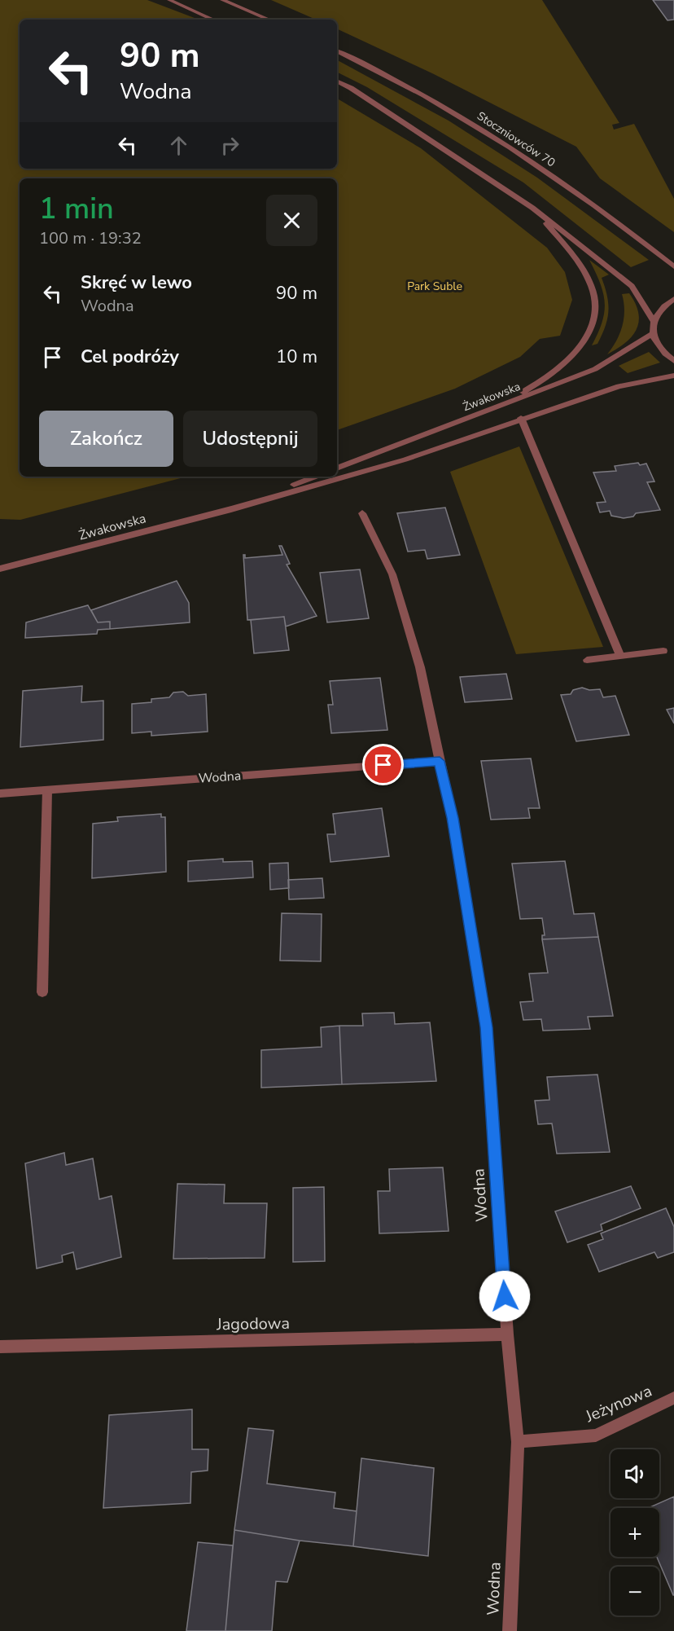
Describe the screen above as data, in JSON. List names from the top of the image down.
{
  "streets": {
    "street": [
      "Stoczniowców 70",
      "Żwakowska",
      "Wodna",
      "Jagodowa",
      "Jeżynowa"
    ]
  },
  "crossings": [
    ["Wodna", "Jagodowa"],
    ["Wodna", "Jeżynowa"]
  ],
  "parks": ["Park Suble"],
  "page": {
    "turn": ["90 m", "Wodna"],
    "heading": ["1 min", "100 m · 19:32"],
    "list": [
      {
        "name": "Skręć w lewo",
        "note": "Wodna",
        "value": "90 m"
      },
      {
        "name": "Cel podróży",
        "value": "10 m"
      }
    ],
    "buttons": ["Zakończ", "Udostępnij"],
    "map_buttons": ["+", "−"]
  }
}
